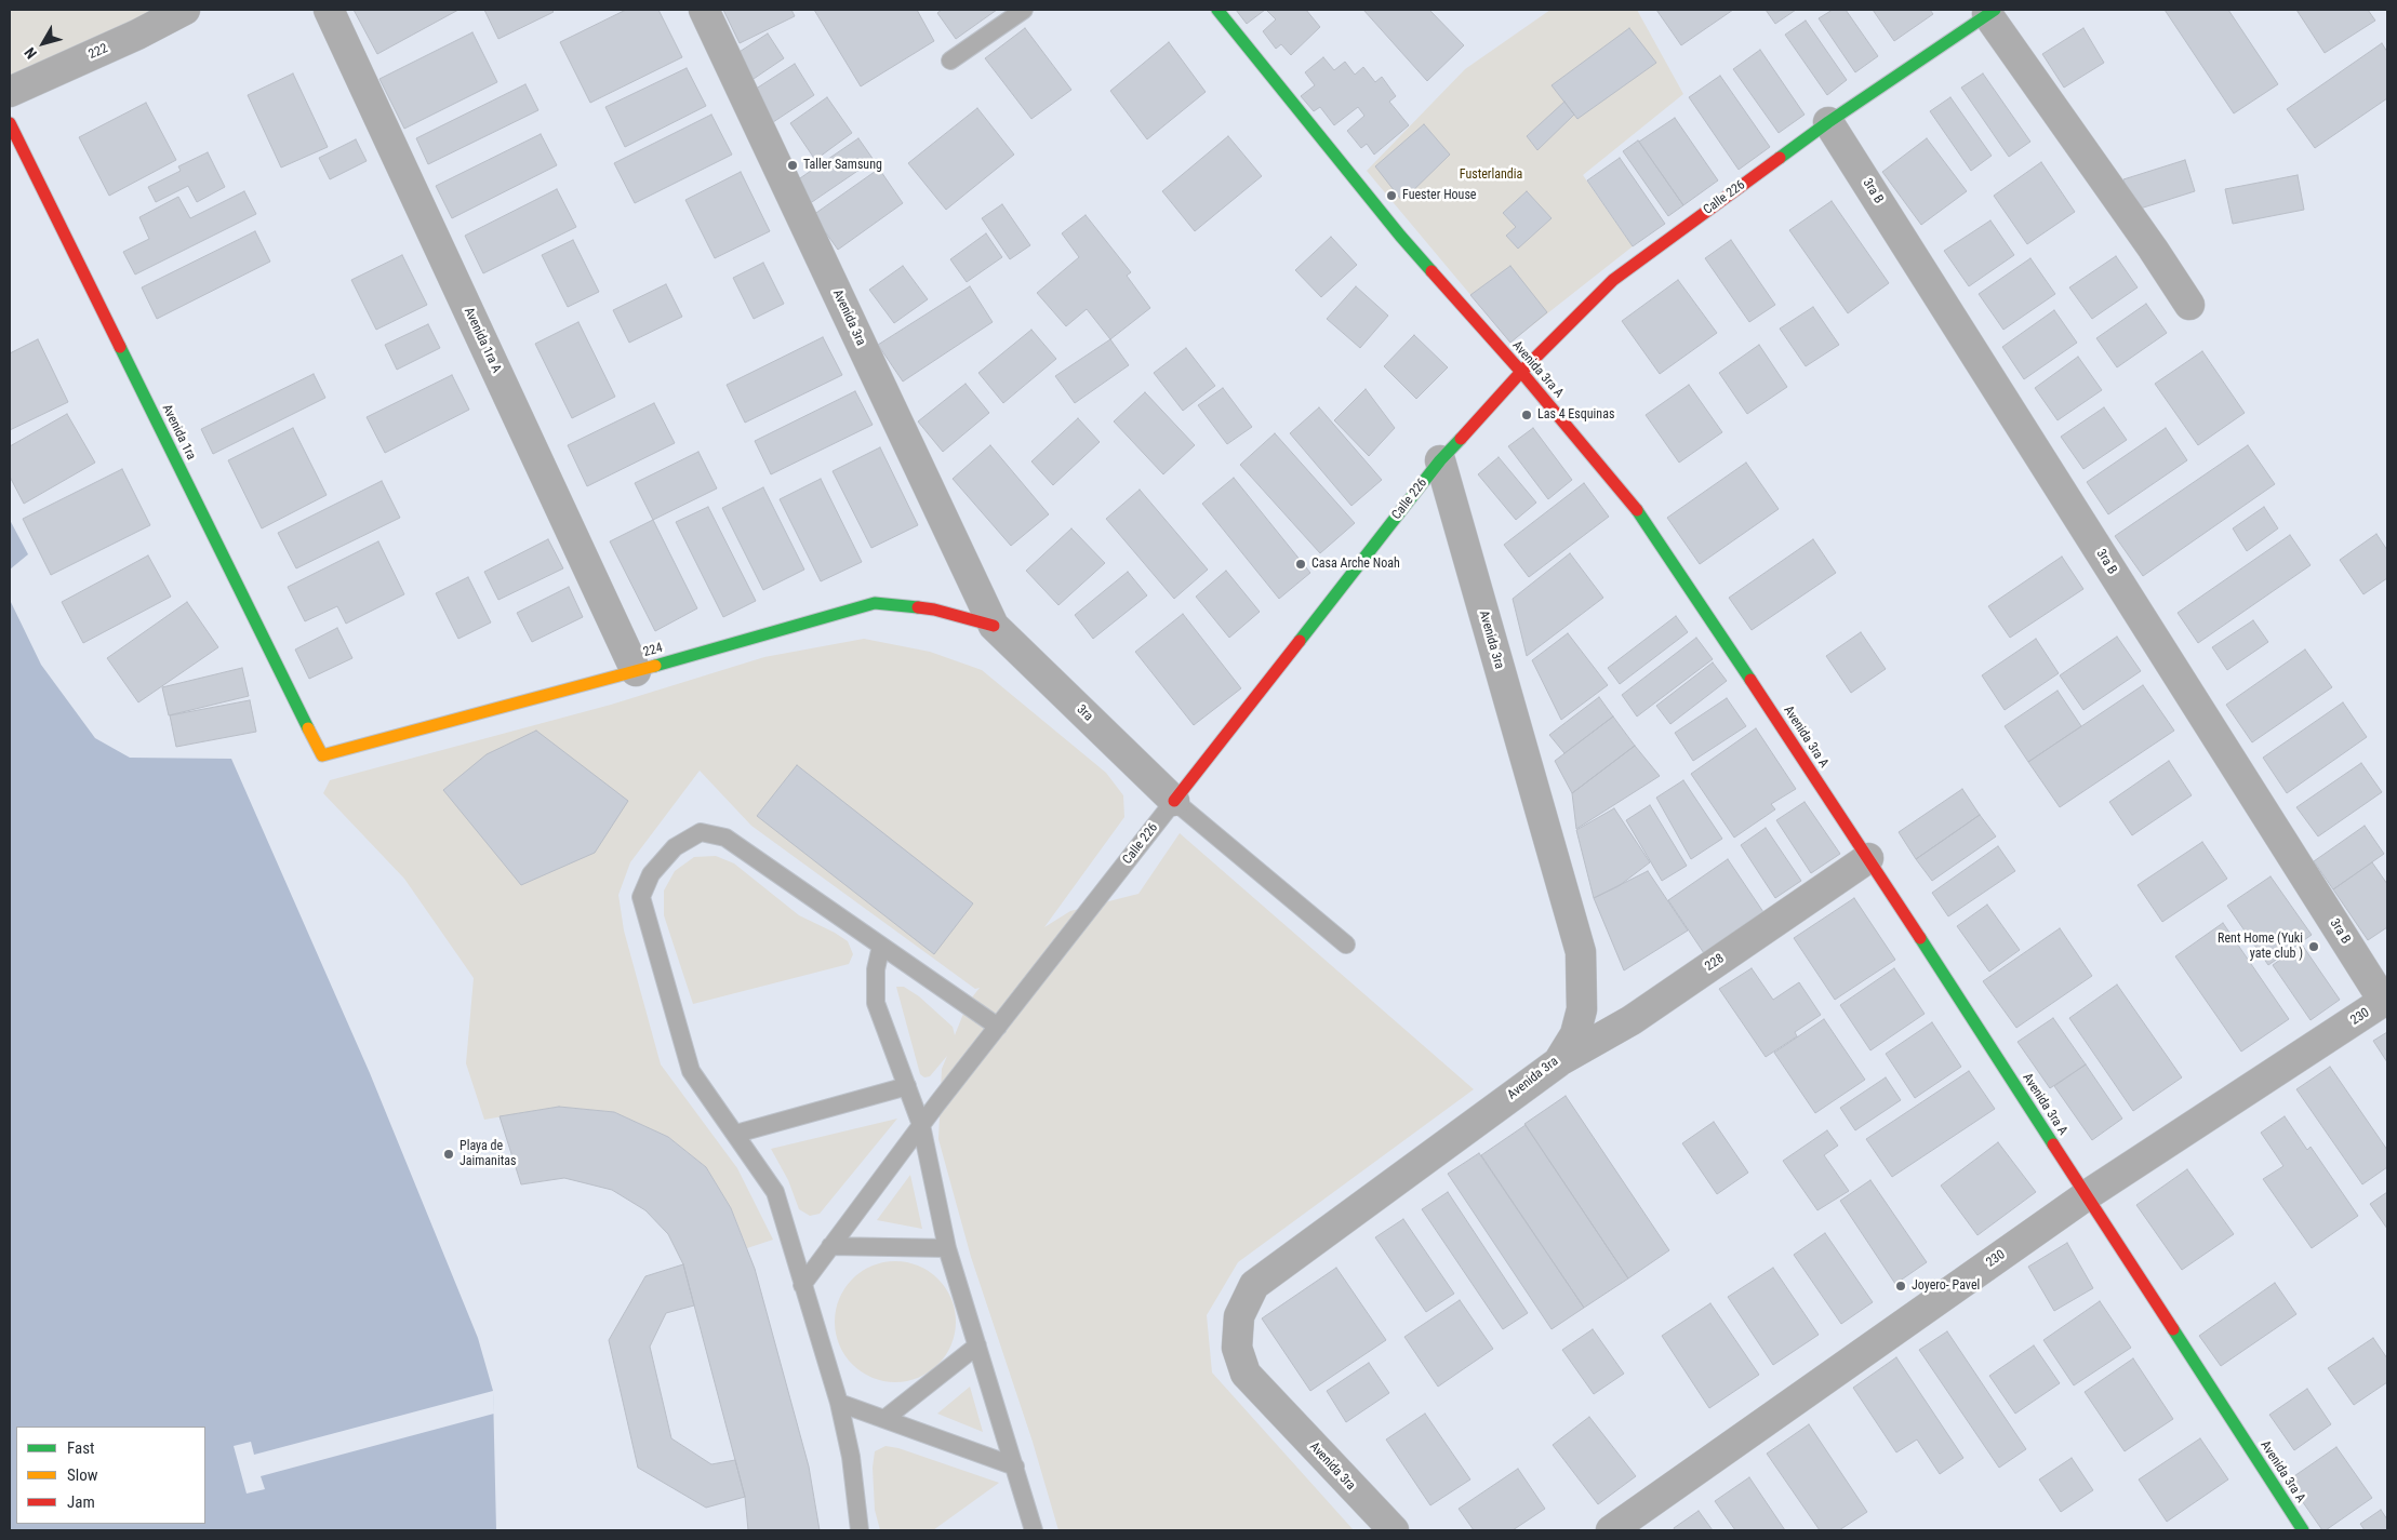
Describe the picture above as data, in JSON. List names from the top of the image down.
{
  "streets": {
    "street": [
      "222",
      "3ra B",
      "Calle 226",
      "Avenida 3ra",
      "Avenida 1ra A",
      "Avenida 3ra A",
      "Avenida 1ra",
      "224",
      "3ra",
      "228",
      "230"
    ]
  },
  "crossings": [
    ["3ra B", "Calle 226"],
    ["3ra B", "230"],
    ["Calle 226", "Avenida 3ra"],
    ["Calle 226", "Avenida 3ra A"],
    ["Calle 226", "3ra"],
    ["Avenida 3ra", "224"],
    ["Avenida 3ra", "3ra"],
    ["Avenida 3ra", "228"],
    ["Avenida 1ra A", "224"],
    ["Avenida 3ra A", "228"],
    ["Avenida 3ra A", "230"],
    ["Avenida 1ra", "224"],
    ["224", "3ra"]
  ],
  "parks": ["Fusterlandia"],
  "places": [
    "Taller Samsung",
    "Fuester House",
    "Las 4 Esquinas",
    "Casa Arche Noah",
    "Rent Home (Yuki yate club )",
    "Playa de Jaimanitas",
    "Joyero- Pavel"
  ],
  "legend": ["Fast", "Slow", "Jam"],
  "north": "bottom left"
}
